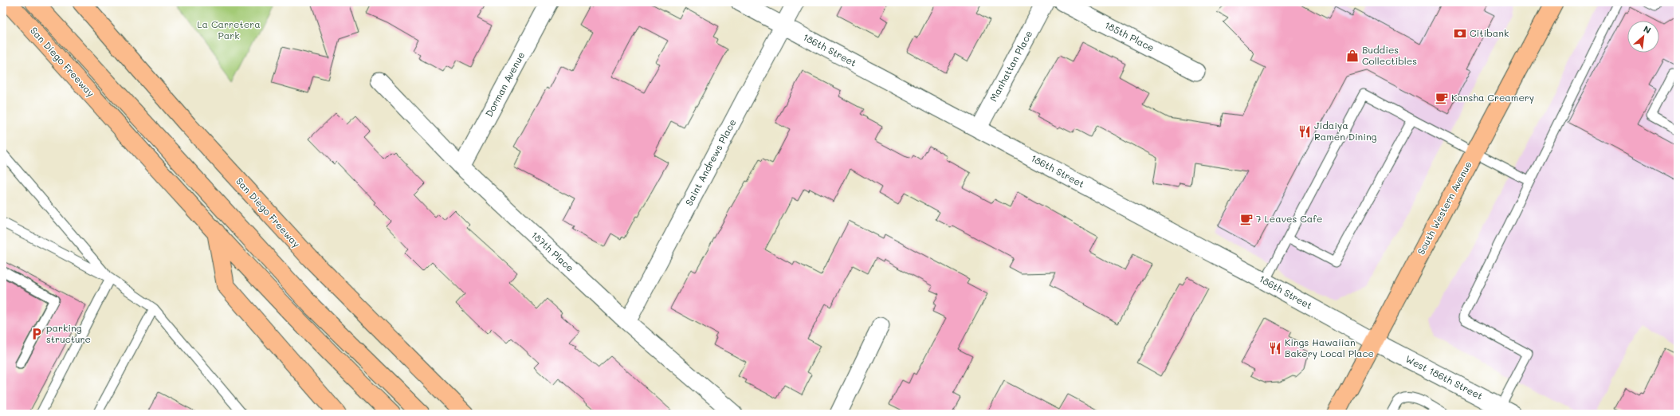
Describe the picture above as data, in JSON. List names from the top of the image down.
{
  "streets": {
    "main road": ["San Diego Freeway", "South Western Avenue"],
    "street": [
      "185th Place",
      "186th Street",
      "Manhattan Place",
      "Dorman Avenue",
      "Saint Andrews Place",
      "187th Place",
      "West 186th Street"
    ]
  },
  "crossings": [
    ["186th Street", "Manhattan Place"],
    ["186th Street", "Saint Andrews Place"],
    ["186th Street", "South Western Avenue"],
    ["186th Street", "West 186th Street"],
    ["Dorman Avenue", "187th Place"],
    ["Saint Andrews Place", "187th Place"],
    ["South Western Avenue", "West 186th Street"]
  ],
  "parks": ["La Carretera Park"],
  "places": {
    "bank": ["Citibank"],
    "shop": ["Buddies Collectibles"],
    "cafe": ["Kansha Creamery", "7 Leaves Cafe"],
    "restaurant": ["Jidaiya Ramen Dining", "Kings Hawaiian Bakery Local Place"],
    "parking": ["parking structure"]
  },
  "north": "top right"
}
